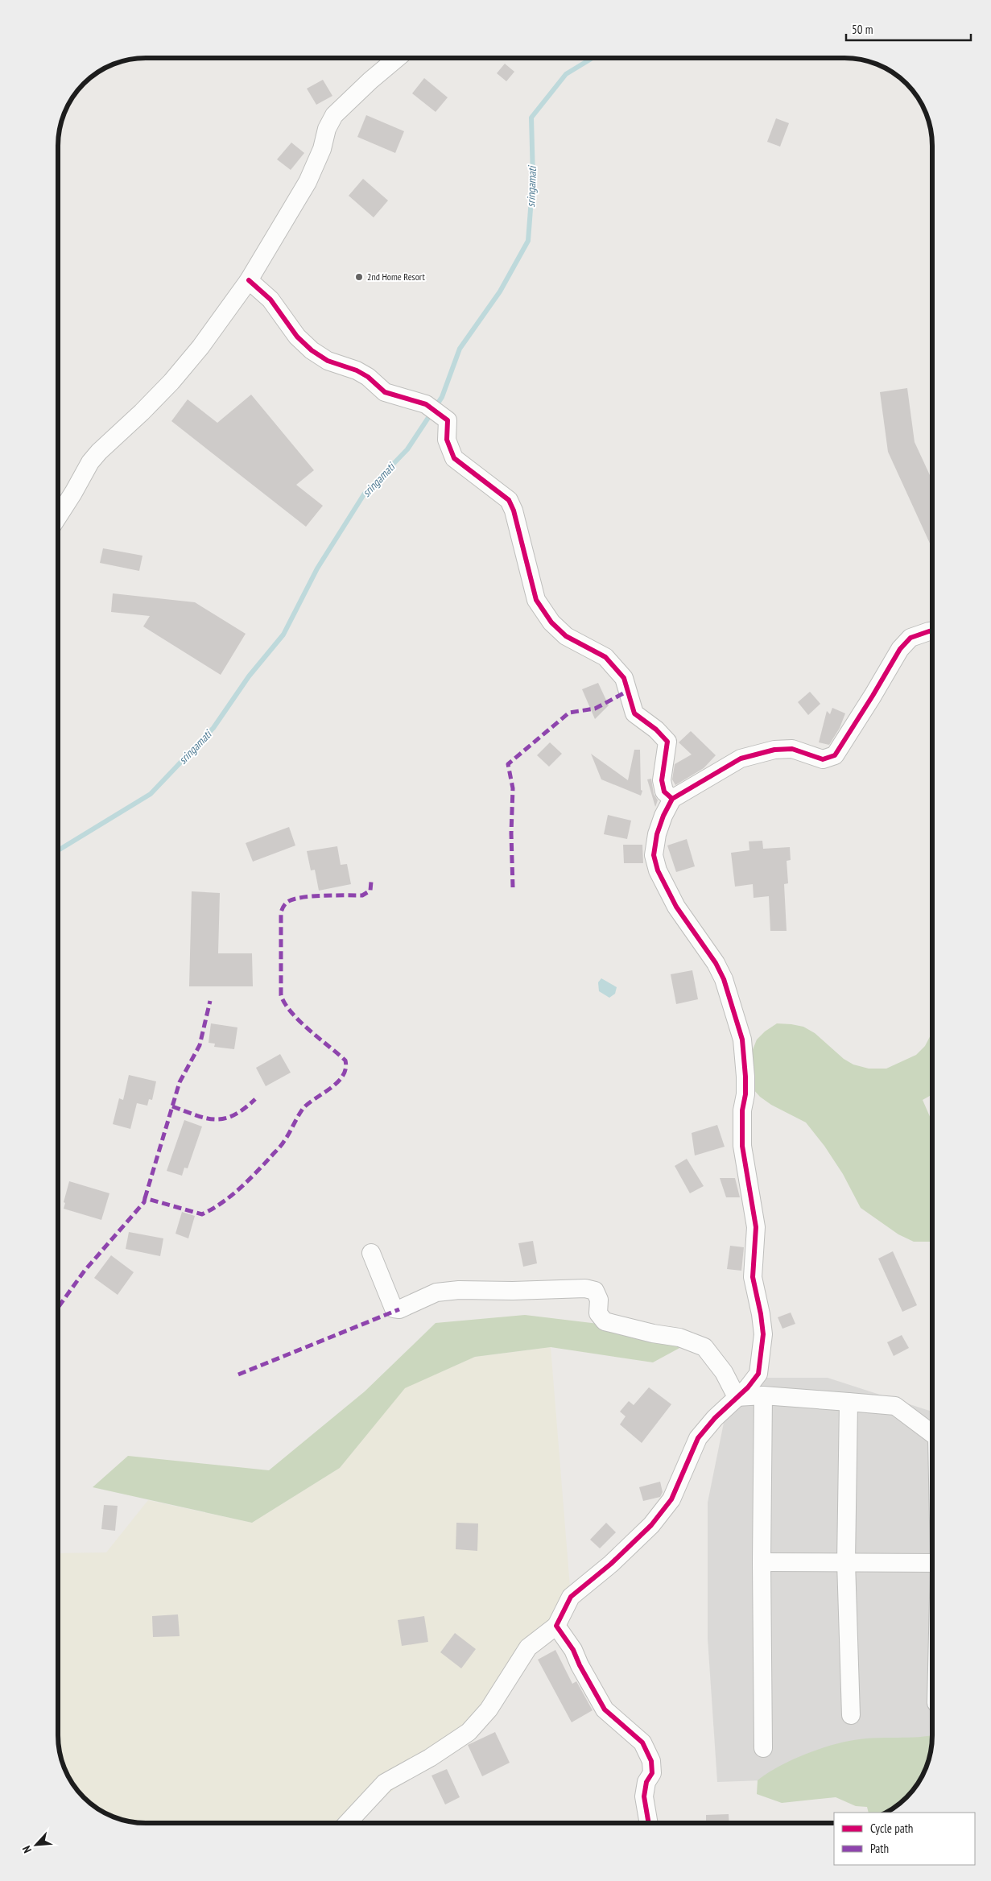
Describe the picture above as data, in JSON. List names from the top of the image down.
{
  "water": ["sringamati"],
  "places": ["2nd Home Resort"],
  "legend": ["Cycle path", "Path"],
  "scale_bar": "50 m",
  "north": "bottom left"
}
